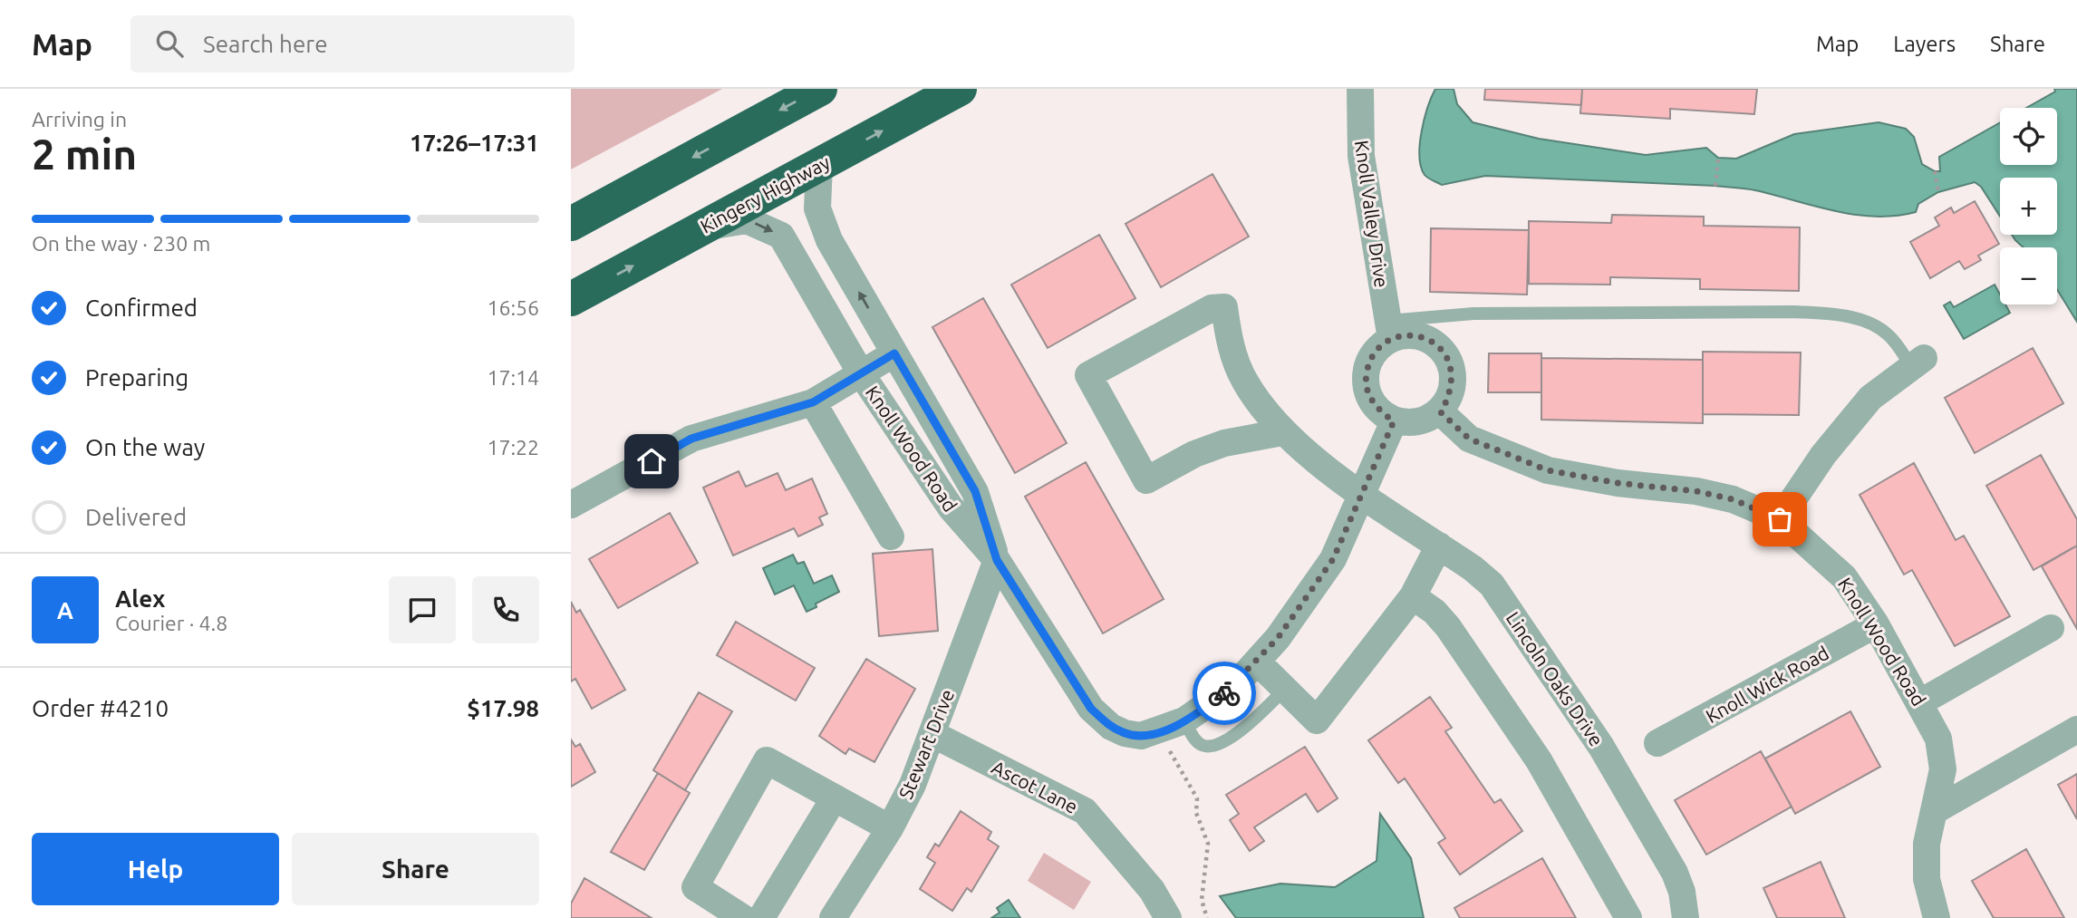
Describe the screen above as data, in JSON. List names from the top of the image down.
{
  "streets": {
    "highway": ["Kingery Highway"],
    "street": [
      "Knoll Valley Drive",
      "Knoll Wood Road",
      "Lincoln Oaks Drive",
      "Knoll Wick Road",
      "Stewart Drive",
      "Ascot Lane"
    ]
  },
  "crossings": [
    ["Kingery Highway", "Knoll Wood Road"],
    ["Knoll Valley Drive", "Knoll Wood Road"],
    ["Knoll Wood Road", "Lincoln Oaks Drive"],
    ["Knoll Wood Road", "Knoll Wick Road"],
    ["Knoll Wood Road", "Stewart Drive"],
    ["Stewart Drive", "Ascot Lane"]
  ],
  "page": {
    "header": "Map",
    "search": "Search here",
    "nav": ["Map", "Layers", "Share"],
    "heading": ["2 min", "Arriving in", "17:26–17:31"],
    "panel": [
      "Alex",
      "Courier · 4.8",
      "Order #4210",
      "$17.98"
    ],
    "map_buttons": ["+", "−"],
    "bar": "On the way · 230 m",
    "list": [
      ["Confirmed", "16:56"],
      ["Preparing", "17:14"],
      ["On the way", "17:22"],
      "Delivered"
    ],
    "round": "A",
    "buttons": ["Help", "Share"]
  }
}
